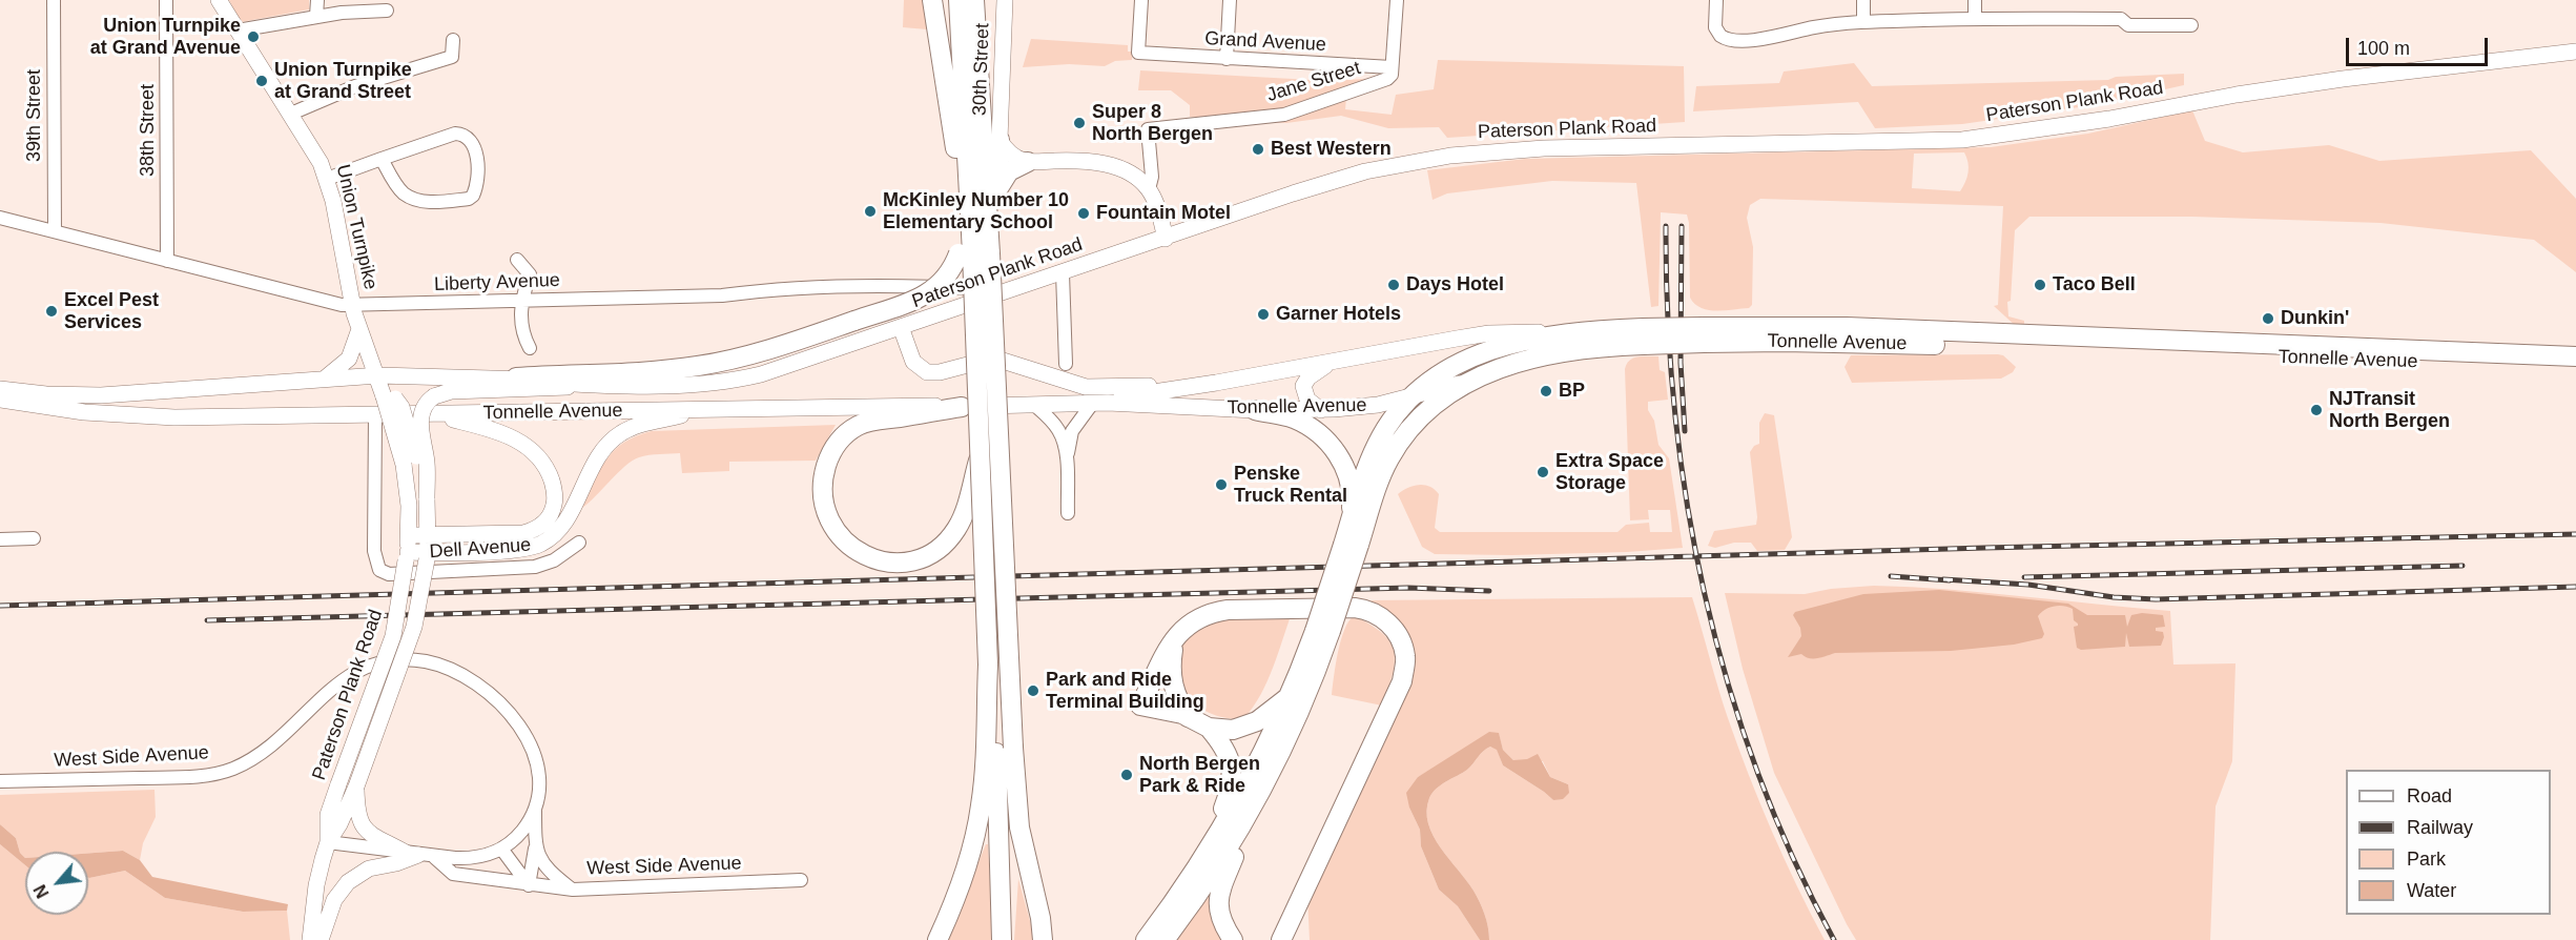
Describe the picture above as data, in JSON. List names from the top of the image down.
{
  "streets": {
    "highway": ["Tonnelle Avenue"],
    "main road": ["30th Street", "Paterson Plank Road", "Union Turnpike"],
    "street": [
      "Grand Avenue",
      "Jane Street",
      "39th Street",
      "38th Street",
      "Liberty Avenue",
      "Dell Avenue",
      "West Side Avenue"
    ]
  },
  "crossings": [
    ["Grand Avenue", "Jane Street"],
    ["Paterson Plank Road", "Union Turnpike"],
    ["Paterson Plank Road", "Liberty Avenue"],
    ["Paterson Plank Road", "West Side Avenue"],
    ["39th Street", "Liberty Avenue"],
    ["38th Street", "Liberty Avenue"],
    ["Union Turnpike", "Liberty Avenue"],
    ["Tonnelle Avenue", "Dell Avenue"]
  ],
  "places": [
    "Union Turnpike at Grand Avenue",
    "Union Turnpike at Grand Street",
    "Super 8 North Bergen",
    "Best Western",
    "McKinley Number 10 Elementary School",
    "Fountain Motel",
    "Days Hotel",
    "Taco Bell",
    "Excel Pest Services",
    "Garner Hotels",
    "Dunkin'",
    "BP",
    "NJTransit North Bergen",
    "Extra Space Storage",
    "Penske Truck Rental",
    "Park and Ride Terminal Building",
    "North Bergen Park & Ride"
  ],
  "legend": [
    "Road",
    "Railway",
    "Park",
    "Water"
  ],
  "scale_bar": "100 m",
  "north": "bottom left"
}
